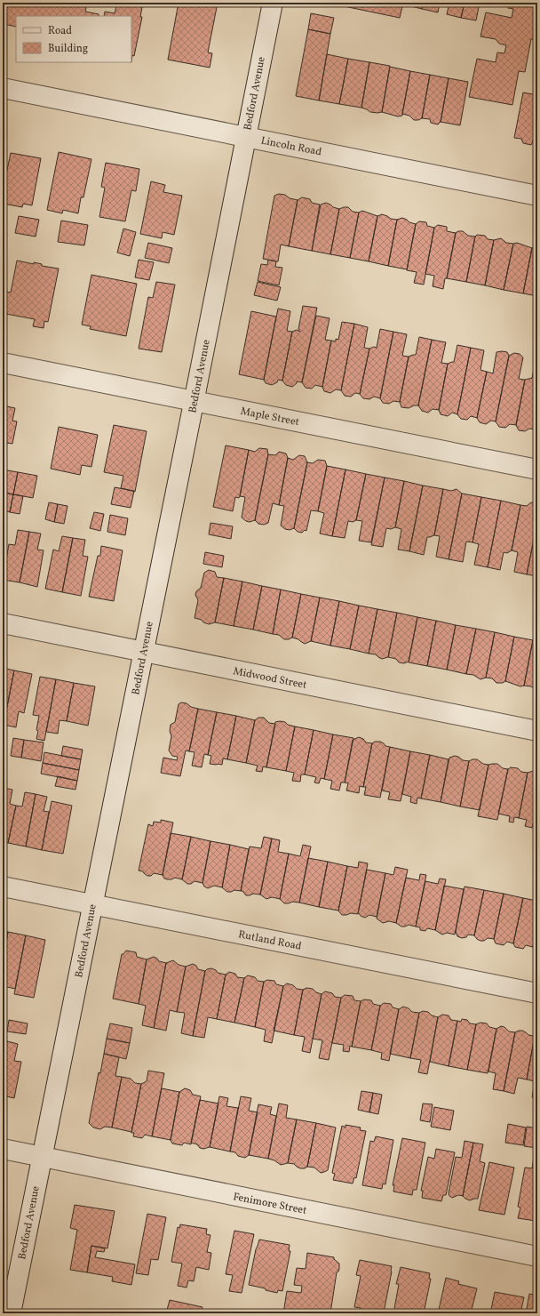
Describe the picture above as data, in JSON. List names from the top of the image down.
{
  "streets": {
    "street": [
      "Bedford Avenue",
      "Lincoln Road",
      "Maple Street",
      "Midwood Street",
      "Rutland Road",
      "Fenimore Street"
    ]
  },
  "crossings": [
    ["Bedford Avenue", "Lincoln Road"],
    ["Bedford Avenue", "Maple Street"],
    ["Bedford Avenue", "Midwood Street"],
    ["Bedford Avenue", "Rutland Road"],
    ["Bedford Avenue", "Fenimore Street"]
  ],
  "legend": ["Road", "Building"]
}
